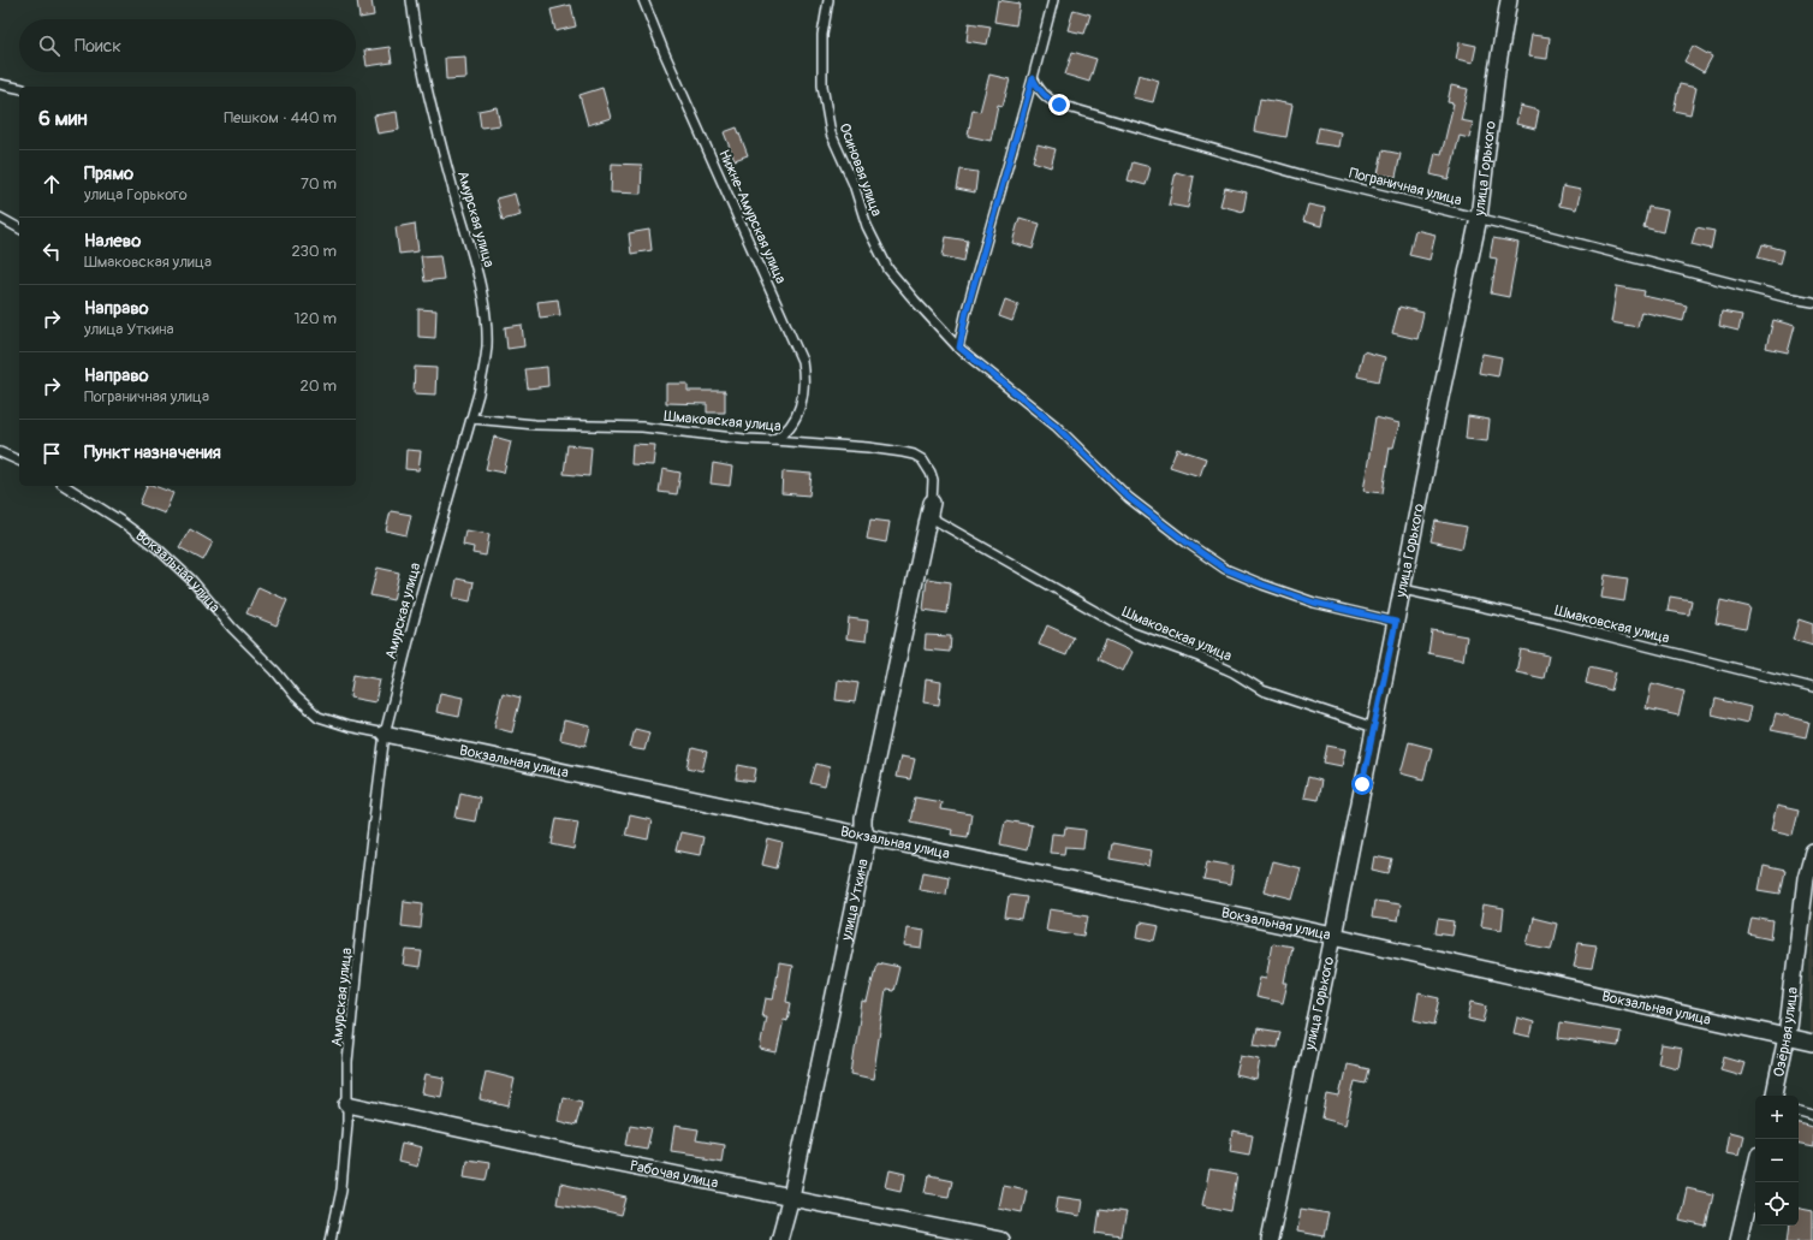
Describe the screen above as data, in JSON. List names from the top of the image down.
{
  "streets": {
    "street": [
      "улица Горького",
      "Вокзальная улица",
      "улица Уткина",
      "Озёрная улица",
      "Рабочая улица"
    ],
    "lane": [
      "Осиновая улица",
      "Пограничная улица",
      "Нижне-Амурская улица",
      "Амурская улица",
      "Шмаковская улица"
    ]
  },
  "crossings": [
    ["улица Горького", "Пограничная улица"],
    ["улица Горького", "Шмаковская улица"],
    ["улица Горького", "Вокзальная улица"],
    ["Нижне-Амурская улица", "Шмаковская улица"],
    ["Амурская улица", "Шмаковская улица"],
    ["Амурская улица", "Вокзальная улица"],
    ["Амурская улица", "Рабочая улица"],
    ["Шмаковская улица", "улица Уткина"],
    ["Вокзальная улица", "улица Уткина"],
    ["Вокзальная улица", "Озёрная улица"],
    ["улица Уткина", "Рабочая улица"]
  ],
  "page": {
    "search": "Поиск",
    "heading": ["6 мин", "Пешком · 440 m"],
    "list": [
      ["Прямо", "улица Горького", "70 m"],
      ["Налево", "Шмаковская улица", "230 m"],
      ["Направо", "улица Уткина", "120 m"],
      ["Направо", "Пограничная улица", "20 m"],
      "Пункт назначения"
    ],
    "map_buttons": ["+", "−"]
  }
}
